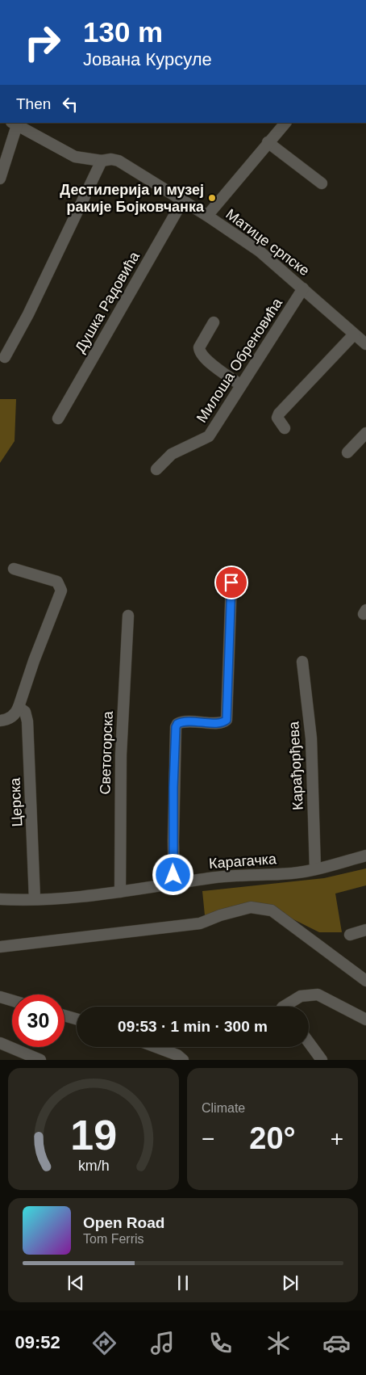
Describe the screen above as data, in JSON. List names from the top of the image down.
{
  "streets": {
    "street": [
      "Матице српске",
      "Душка Радовића",
      "Милоша Обреновића",
      "Светогорска",
      "Карађорђева",
      "Церска",
      "Карагачка"
    ]
  },
  "crossings": [
    ["Матице српске", "Душка Радовића"],
    ["Матице српске", "Милоша Обреновића"],
    ["Светогорска", "Карагачка"],
    ["Карађорђева", "Карагачка"],
    ["Церска", "Карагачка"]
  ],
  "places": ["Дестилерија и музеј ракије Бојковчанка"],
  "page": {
    "turn": ["130 m", "Јована Курсуле"],
    "then": "Then",
    "limit": "30",
    "trip": "09:53 · 1 min · 300 m",
    "tile": "Climate",
    "heat": ["−", "20°", "+"],
    "song": ["Open Road", "Tom Ferris"],
    "tabs": "09:52",
    "gauge": ["19", "km/h"]
  }
}
